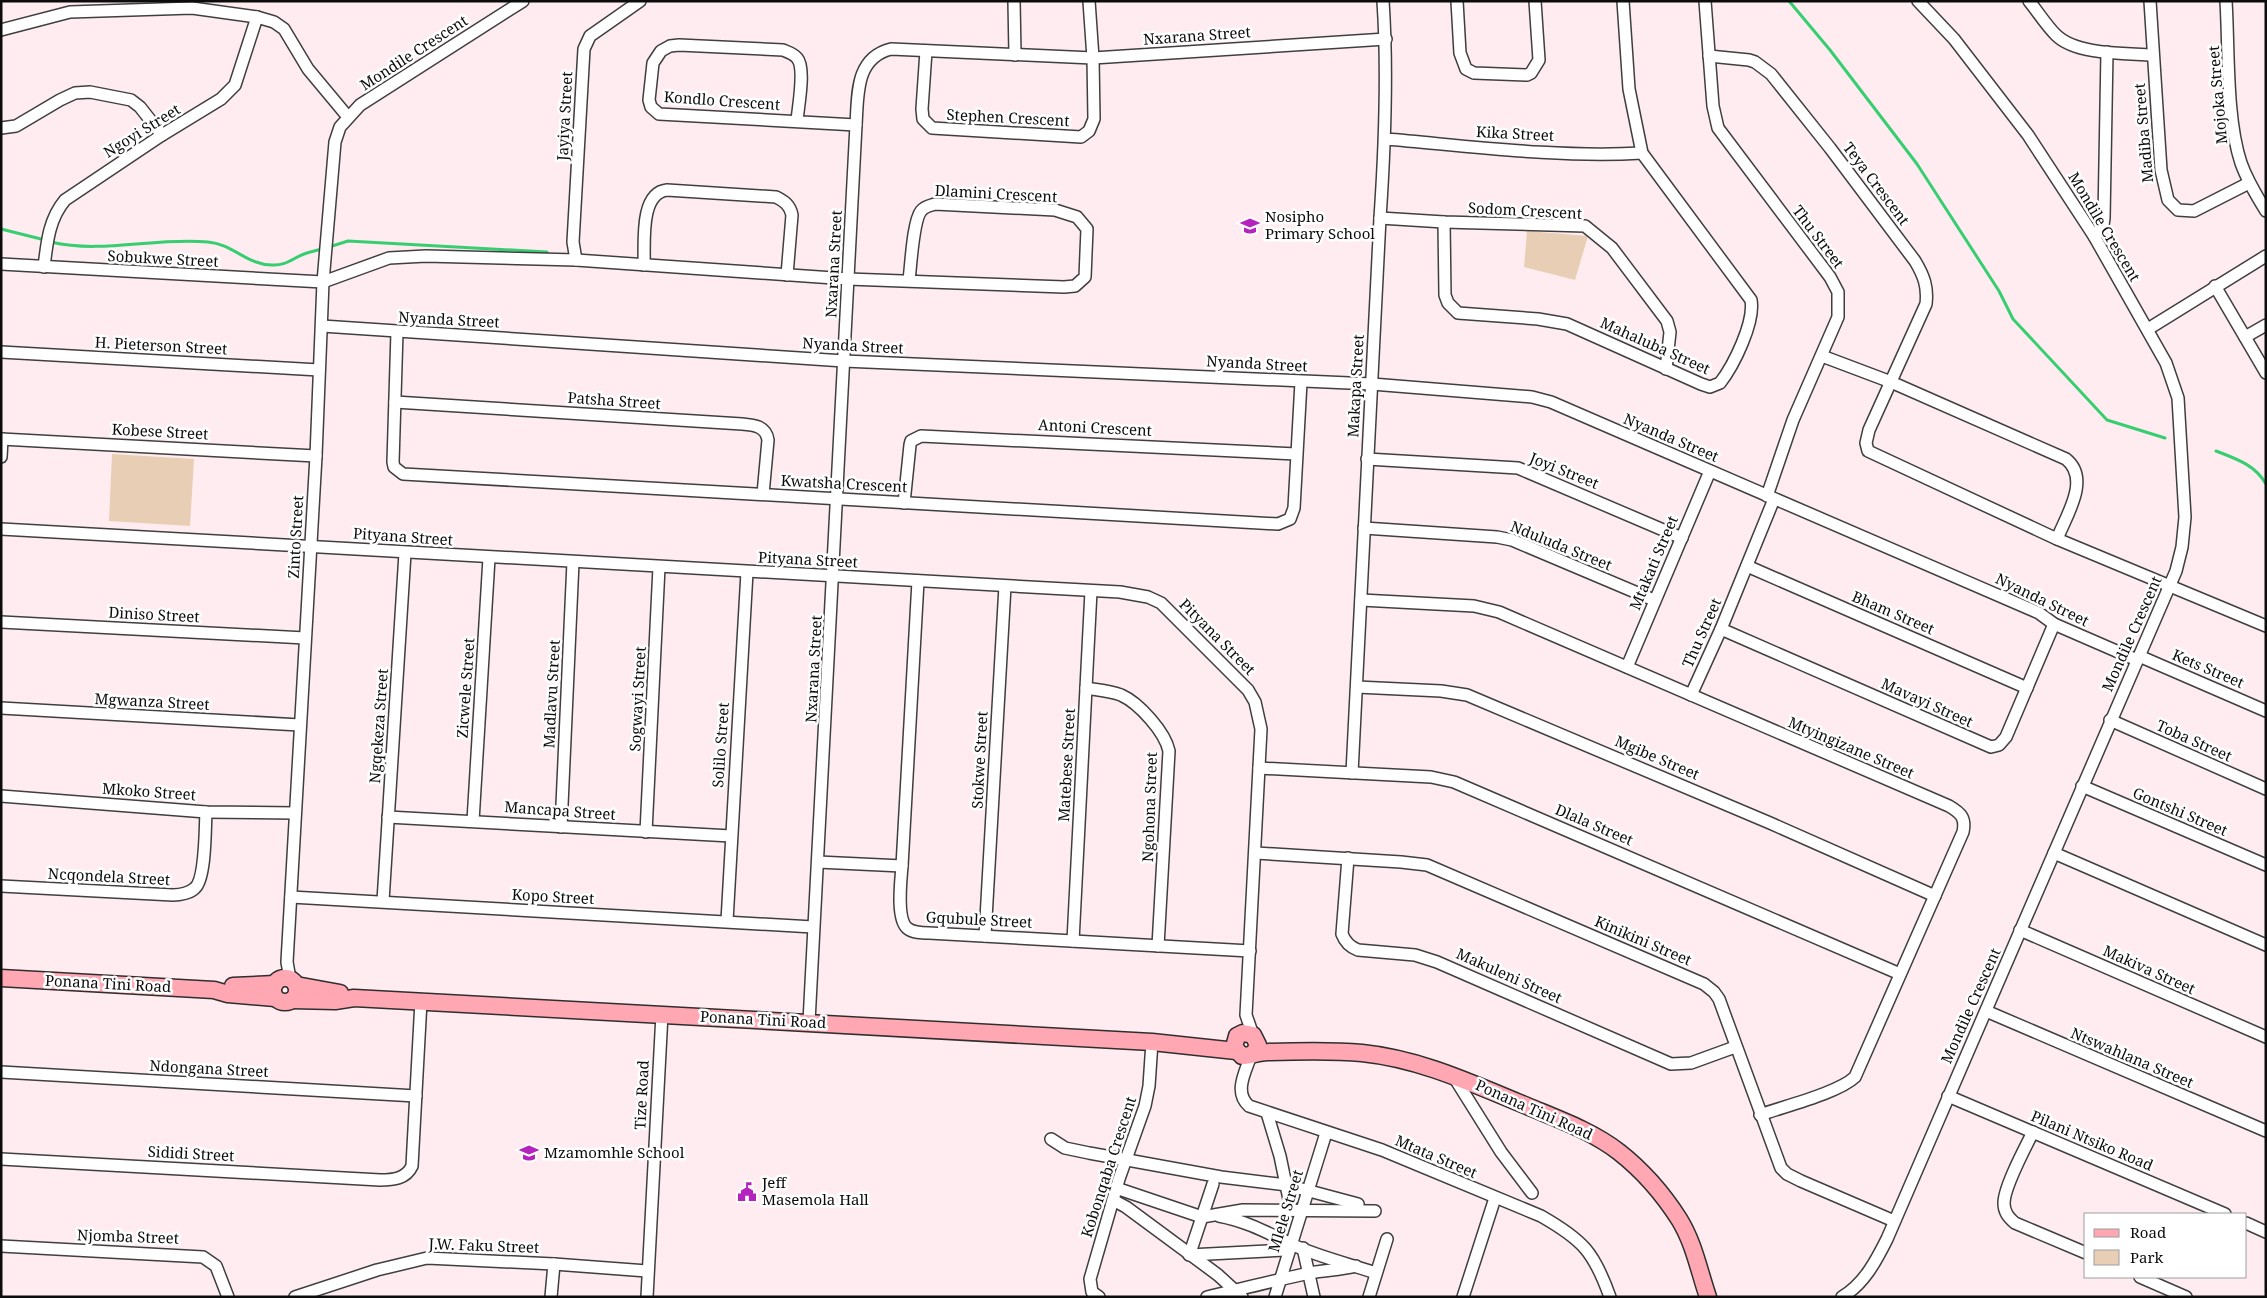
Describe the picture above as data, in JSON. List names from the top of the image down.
{
  "streets": {
    "street": [
      "Nxarana Street",
      "Mondile Crescent",
      "Mojoka Street",
      "Kondlo Crescent",
      "Jayiya Street",
      "Stephen Crescent",
      "Ngoyi Street",
      "Madiba Street",
      "Kika Street",
      "Teya Crescent",
      "Dlamini Crescent",
      "Sodom Crescent",
      "Thu Street",
      "Sobukwe Street",
      "Nyanda Street",
      "H. Pieterson Street",
      "Mahaluba Street",
      "Makapa Street",
      "Patsha Street",
      "Antoni Crescent",
      "Kobese Street",
      "Joyi Street",
      "Kwatsha Crescent",
      "Zinto Street",
      "Pityana Street",
      "Nduluda Street",
      "Mtakati Street",
      "Bham Street",
      "Diniso Street",
      "Kets Street",
      "Zicwele Street",
      "Madlavu Street",
      "Sogwayi Street",
      "Mgwanza Street",
      "Mavayi Street",
      "Ngqekeza Street",
      "Toba Street",
      "Solilo Street",
      "Mtyingizane Street",
      "Mgibe Street",
      "Stokwe Street",
      "Matebese Street",
      "Mkoko Street",
      "Ngohona Street",
      "Mancapa Street",
      "Gontshi Street",
      "Dlala Street",
      "Ncqondela Street",
      "Kopo Street",
      "Gqubule Street",
      "Kinikini Street",
      "Makiva Street",
      "Makuleni Street",
      "Ponana Tini Road",
      "Ntswahlana Street",
      "Ndongana Street",
      "Tize Road",
      "Pilani Ntsiko Road",
      "Sididi Street",
      "Mtata Street",
      "Kobonqaba Crescent",
      "Mlele Street",
      "Njomba Street",
      "J.W. Faku Street"
    ]
  },
  "crossings": [
    ["Nxarana Street", "Kondlo Crescent"],
    ["Nxarana Street", "Stephen Crescent"],
    ["Nxarana Street", "Dlamini Crescent"],
    ["Nxarana Street", "Nyanda Street"],
    ["Nxarana Street", "Makapa Street"],
    ["Nxarana Street", "Kwatsha Crescent"],
    ["Nxarana Street", "Pityana Street"],
    ["Nxarana Street", "Kopo Street"],
    ["Nxarana Street", "Ponana Tini Road"],
    ["Mondile Crescent", "Teya Crescent"],
    ["Mondile Crescent", "Nyanda Street"],
    ["Mondile Crescent", "Zinto Street"],
    ["Mondile Crescent", "Kets Street"],
    ["Mondile Crescent", "Toba Street"],
    ["Mondile Crescent", "Gontshi Street"],
    ["Mondile Crescent", "Kinikini Street"],
    ["Mondile Crescent", "Makiva Street"],
    ["Mondile Crescent", "Ntswahlana Street"],
    ["Mondile Crescent", "Pilani Ntsiko Road"],
    ["Mojoka Street", "Madiba Street"],
    ["Ngoyi Street", "Sobukwe Street"],
    ["Kika Street", "Mahaluba Street"],
    ["Kika Street", "Makapa Street"],
    ["Teya Crescent", "Thu Street"],
    ["Sodom Crescent", "Mahaluba Street"],
    ["Sodom Crescent", "Makapa Street"],
    ["Thu Street", "Nyanda Street"],
    ["Thu Street", "Bham Street"],
    ["Thu Street", "Mavayi Street"],
    ["Thu Street", "Mtyingizane Street"],
    ["Sobukwe Street", "Zinto Street"],
    ["Nyanda Street", "Makapa Street"],
    ["Nyanda Street", "Kwatsha Crescent"],
    ["Nyanda Street", "Zinto Street"],
    ["Nyanda Street", "Mtakati Street"],
    ["Nyanda Street", "Kets Street"],
    ["Nyanda Street", "Mavayi Street"],
    ["H. Pieterson Street", "Zinto Street"],
    ["Makapa Street", "Joyi Street"],
    ["Makapa Street", "Nduluda Street"],
    ["Makapa Street", "Mtyingizane Street"],
    ["Makapa Street", "Mgibe Street"],
    ["Makapa Street", "Dlala Street"],
    ["Patsha Street", "Kwatsha Crescent"],
    ["Antoni Crescent", "Kwatsha Crescent"],
    ["Kobese Street", "Zinto Street"],
    ["Joyi Street", "Mtakati Street"],
    ["Zinto Street", "Pityana Street"],
    ["Zinto Street", "Diniso Street"],
    ["Zinto Street", "Mgwanza Street"],
    ["Zinto Street", "Mkoko Street"],
    ["Zinto Street", "Kopo Street"],
    ["Zinto Street", "Ponana Tini Road"],
    ["Pityana Street", "Zicwele Street"],
    ["Pityana Street", "Madlavu Street"],
    ["Pityana Street", "Sogwayi Street"],
    ["Pityana Street", "Ngqekeza Street"],
    ["Pityana Street", "Solilo Street"],
    ["Pityana Street", "Stokwe Street"],
    ["Pityana Street", "Matebese Street"],
    ["Pityana Street", "Dlala Street"],
    ["Pityana Street", "Gqubule Street"],
    ["Pityana Street", "Kinikini Street"],
    ["Pityana Street", "Ponana Tini Road"],
    ["Pityana Street", "Mtata Street"],
    ["Nduluda Street", "Mtakati Street"],
    ["Mtakati Street", "Mtyingizane Street"],
    ["Bham Street", "Mavayi Street"],
    ["Zicwele Street", "Mancapa Street"],
    ["Madlavu Street", "Mancapa Street"],
    ["Sogwayi Street", "Mancapa Street"],
    ["Ngqekeza Street", "Mancapa Street"],
    ["Ngqekeza Street", "Kopo Street"],
    ["Solilo Street", "Mancapa Street"],
    ["Solilo Street", "Kopo Street"],
    ["Mtyingizane Street", "Mgibe Street"],
    ["Mtyingizane Street", "Dlala Street"],
    ["Mtyingizane Street", "Kinikini Street"],
    ["Stokwe Street", "Gqubule Street"],
    ["Matebese Street", "Ngohona Street"],
    ["Matebese Street", "Gqubule Street"],
    ["Mkoko Street", "Ncqondela Street"],
    ["Ngohona Street", "Gqubule Street"],
    ["Kinikini Street", "Makuleni Street"],
    ["Ponana Tini Road", "Tize Road"],
    ["Ponana Tini Road", "Sididi Street"],
    ["Ponana Tini Road", "Mtata Street"],
    ["Ponana Tini Road", "Kobonqaba Crescent"],
    ["Ndongana Street", "Sididi Street"],
    ["Tize Road", "J.W. Faku Street"],
    ["Mtata Street", "Mlele Street"]
  ],
  "places": {
    "school or university": ["Nosipho Primary School", "Mzamomhle School"],
    "public building": ["Jeff Masemola Hall"]
  },
  "legend": ["Road", "Park"]
}
